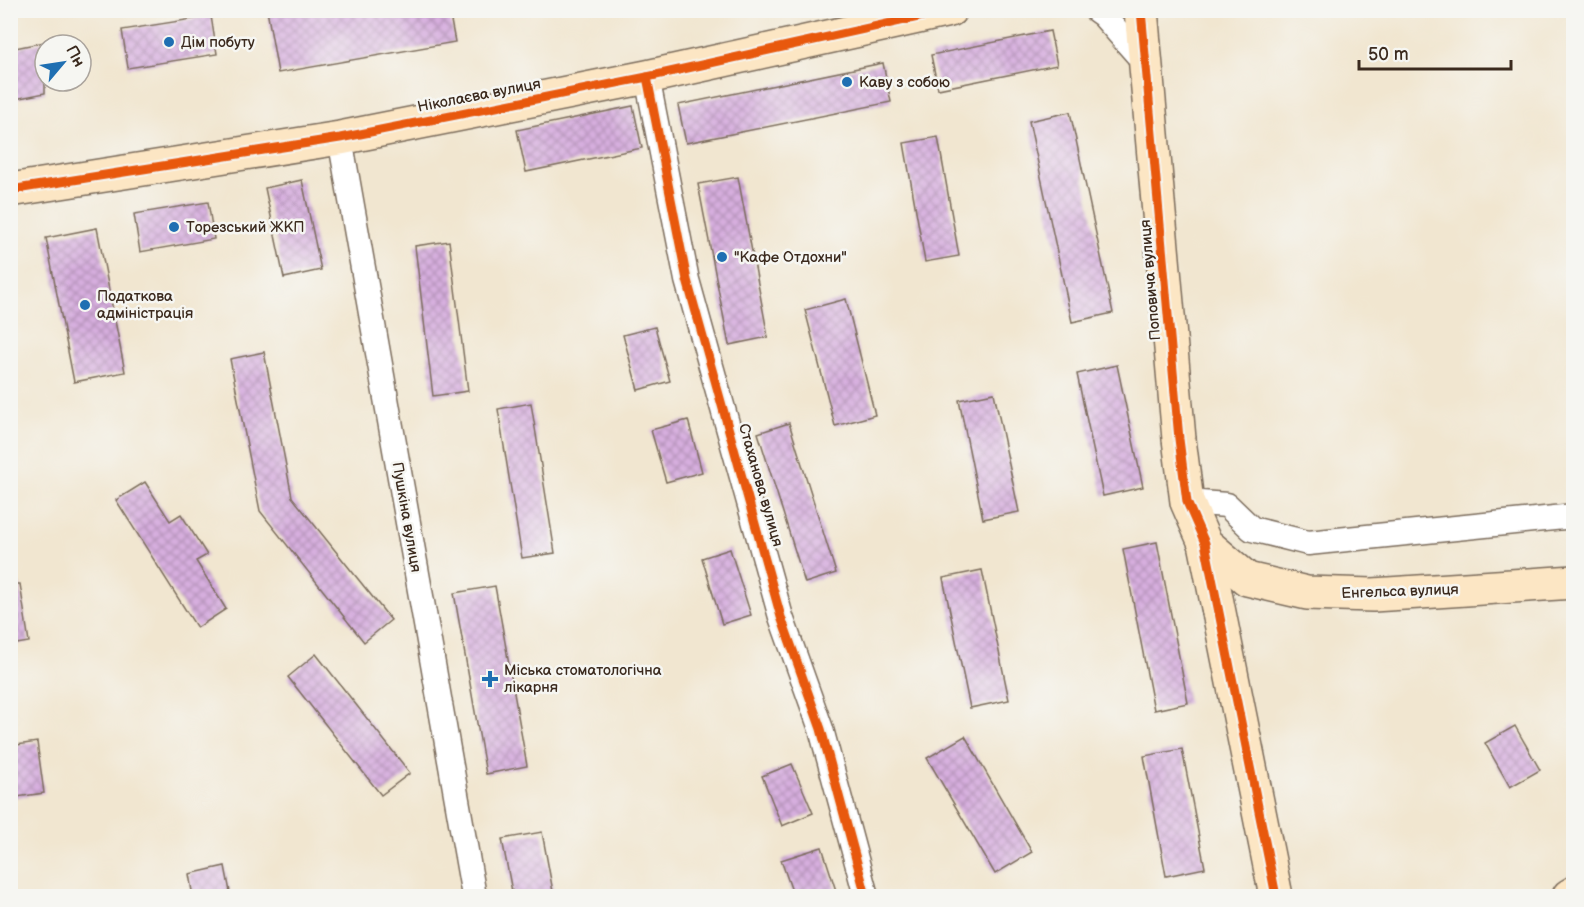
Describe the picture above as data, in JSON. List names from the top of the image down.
{
  "streets": {
    "street": [
      "Ніколаєва вулиця",
      "Поповича вулиця",
      "Стаханова вулиця",
      "Пушкіна вулиця",
      "Енгельса вулиця"
    ]
  },
  "crossings": [
    ["Ніколаєва вулиця", "Стаханова вулиця"],
    ["Ніколаєва вулиця", "Пушкіна вулиця"],
    ["Поповича вулиця", "Енгельса вулиця"]
  ],
  "places": {
    "other": [
      "Дім побуту",
      "Каву з собою",
      "Торезський ЖКП",
      "\"Кафе Отдохни\"",
      "Податкова адміністрація"
    ],
    "health": ["Міська стоматологічна лікарня"]
  },
  "scale_bar": "50 m",
  "north": "top right"
}
